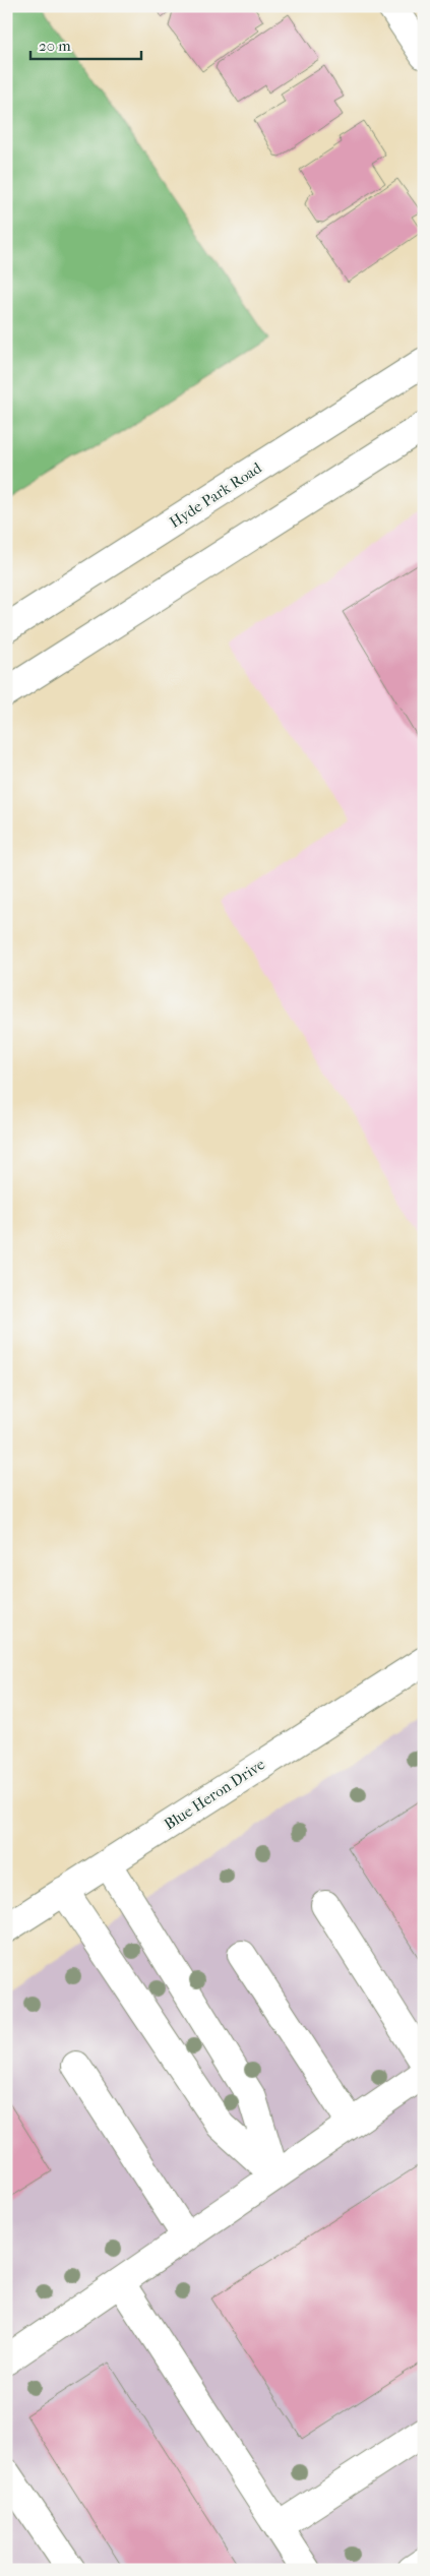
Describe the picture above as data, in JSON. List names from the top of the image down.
{
  "streets": {
    "main road": ["Hyde Park Road", "Blue Heron Drive"]
  },
  "scale_bar": "20 m"
}
